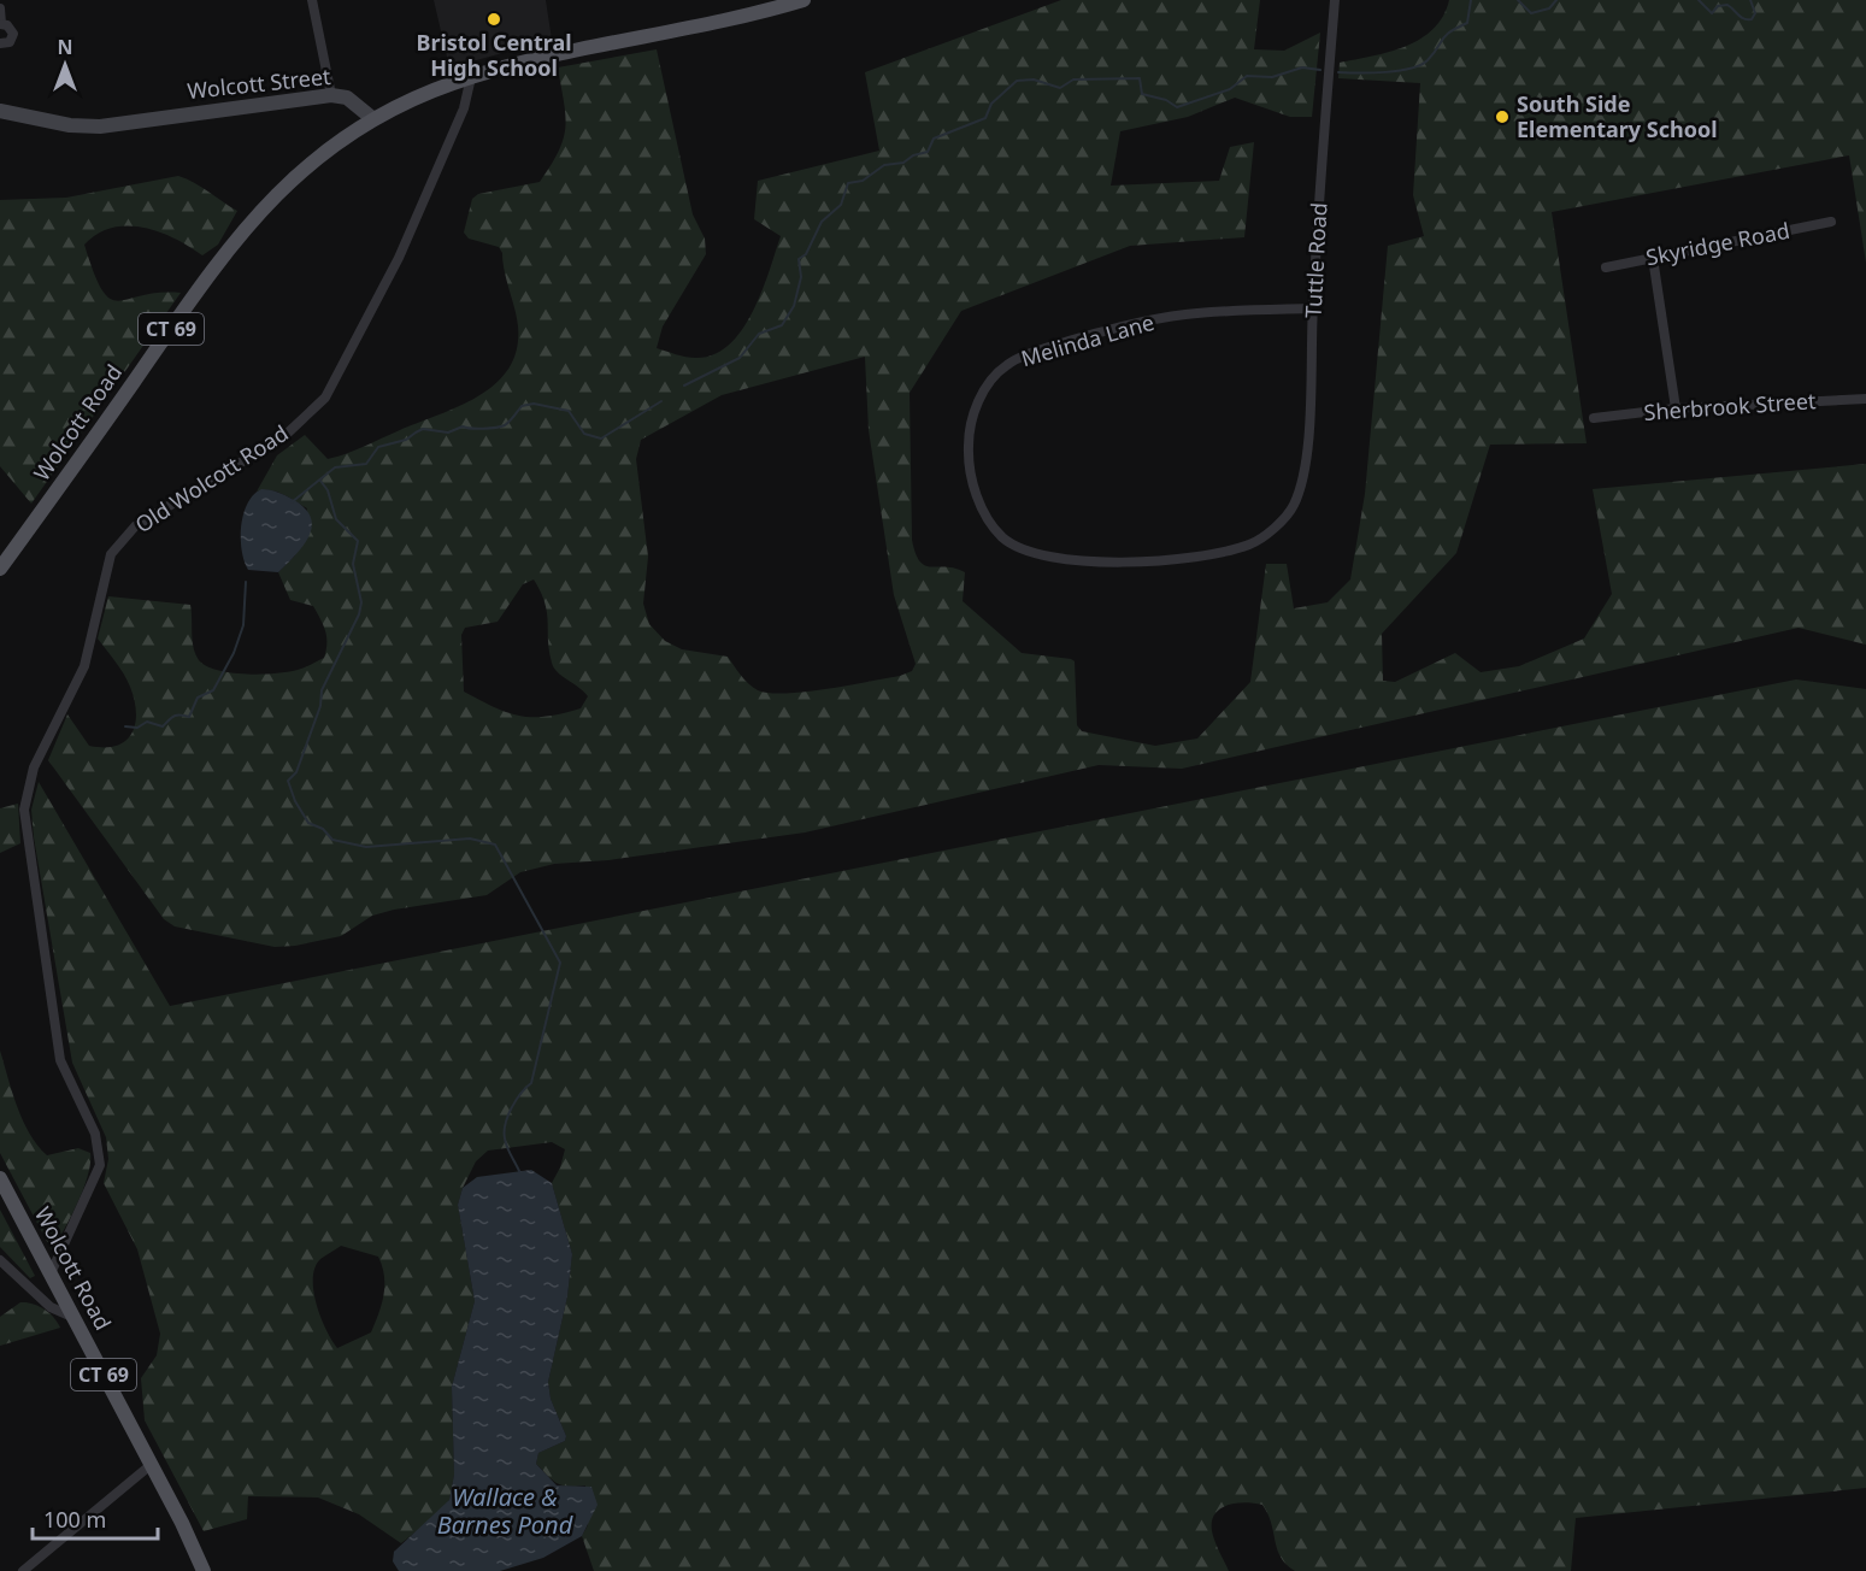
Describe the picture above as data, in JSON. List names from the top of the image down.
{
  "streets": {
    "main road": ["Wolcott Street", "CT 69", "Wolcott Road"],
    "street": [
      "Skyridge Road",
      "Tuttle Road",
      "Melinda Lane",
      "Sherbrook Street",
      "Old Wolcott Road"
    ]
  },
  "crossings": [
    ["Wolcott Street", "CT 69"],
    ["Wolcott Street", "Wolcott Road"],
    ["Tuttle Road", "Melinda Lane"],
    ["CT 69", "Wolcott Road"],
    ["CT 69", "Old Wolcott Road"],
    ["Wolcott Road", "Old Wolcott Road"]
  ],
  "water": ["Wallace & Barnes Pond"],
  "places": ["Bristol Central High School", "South Side Elementary School"],
  "scale_bar": "100 m",
  "north": "top"
}
